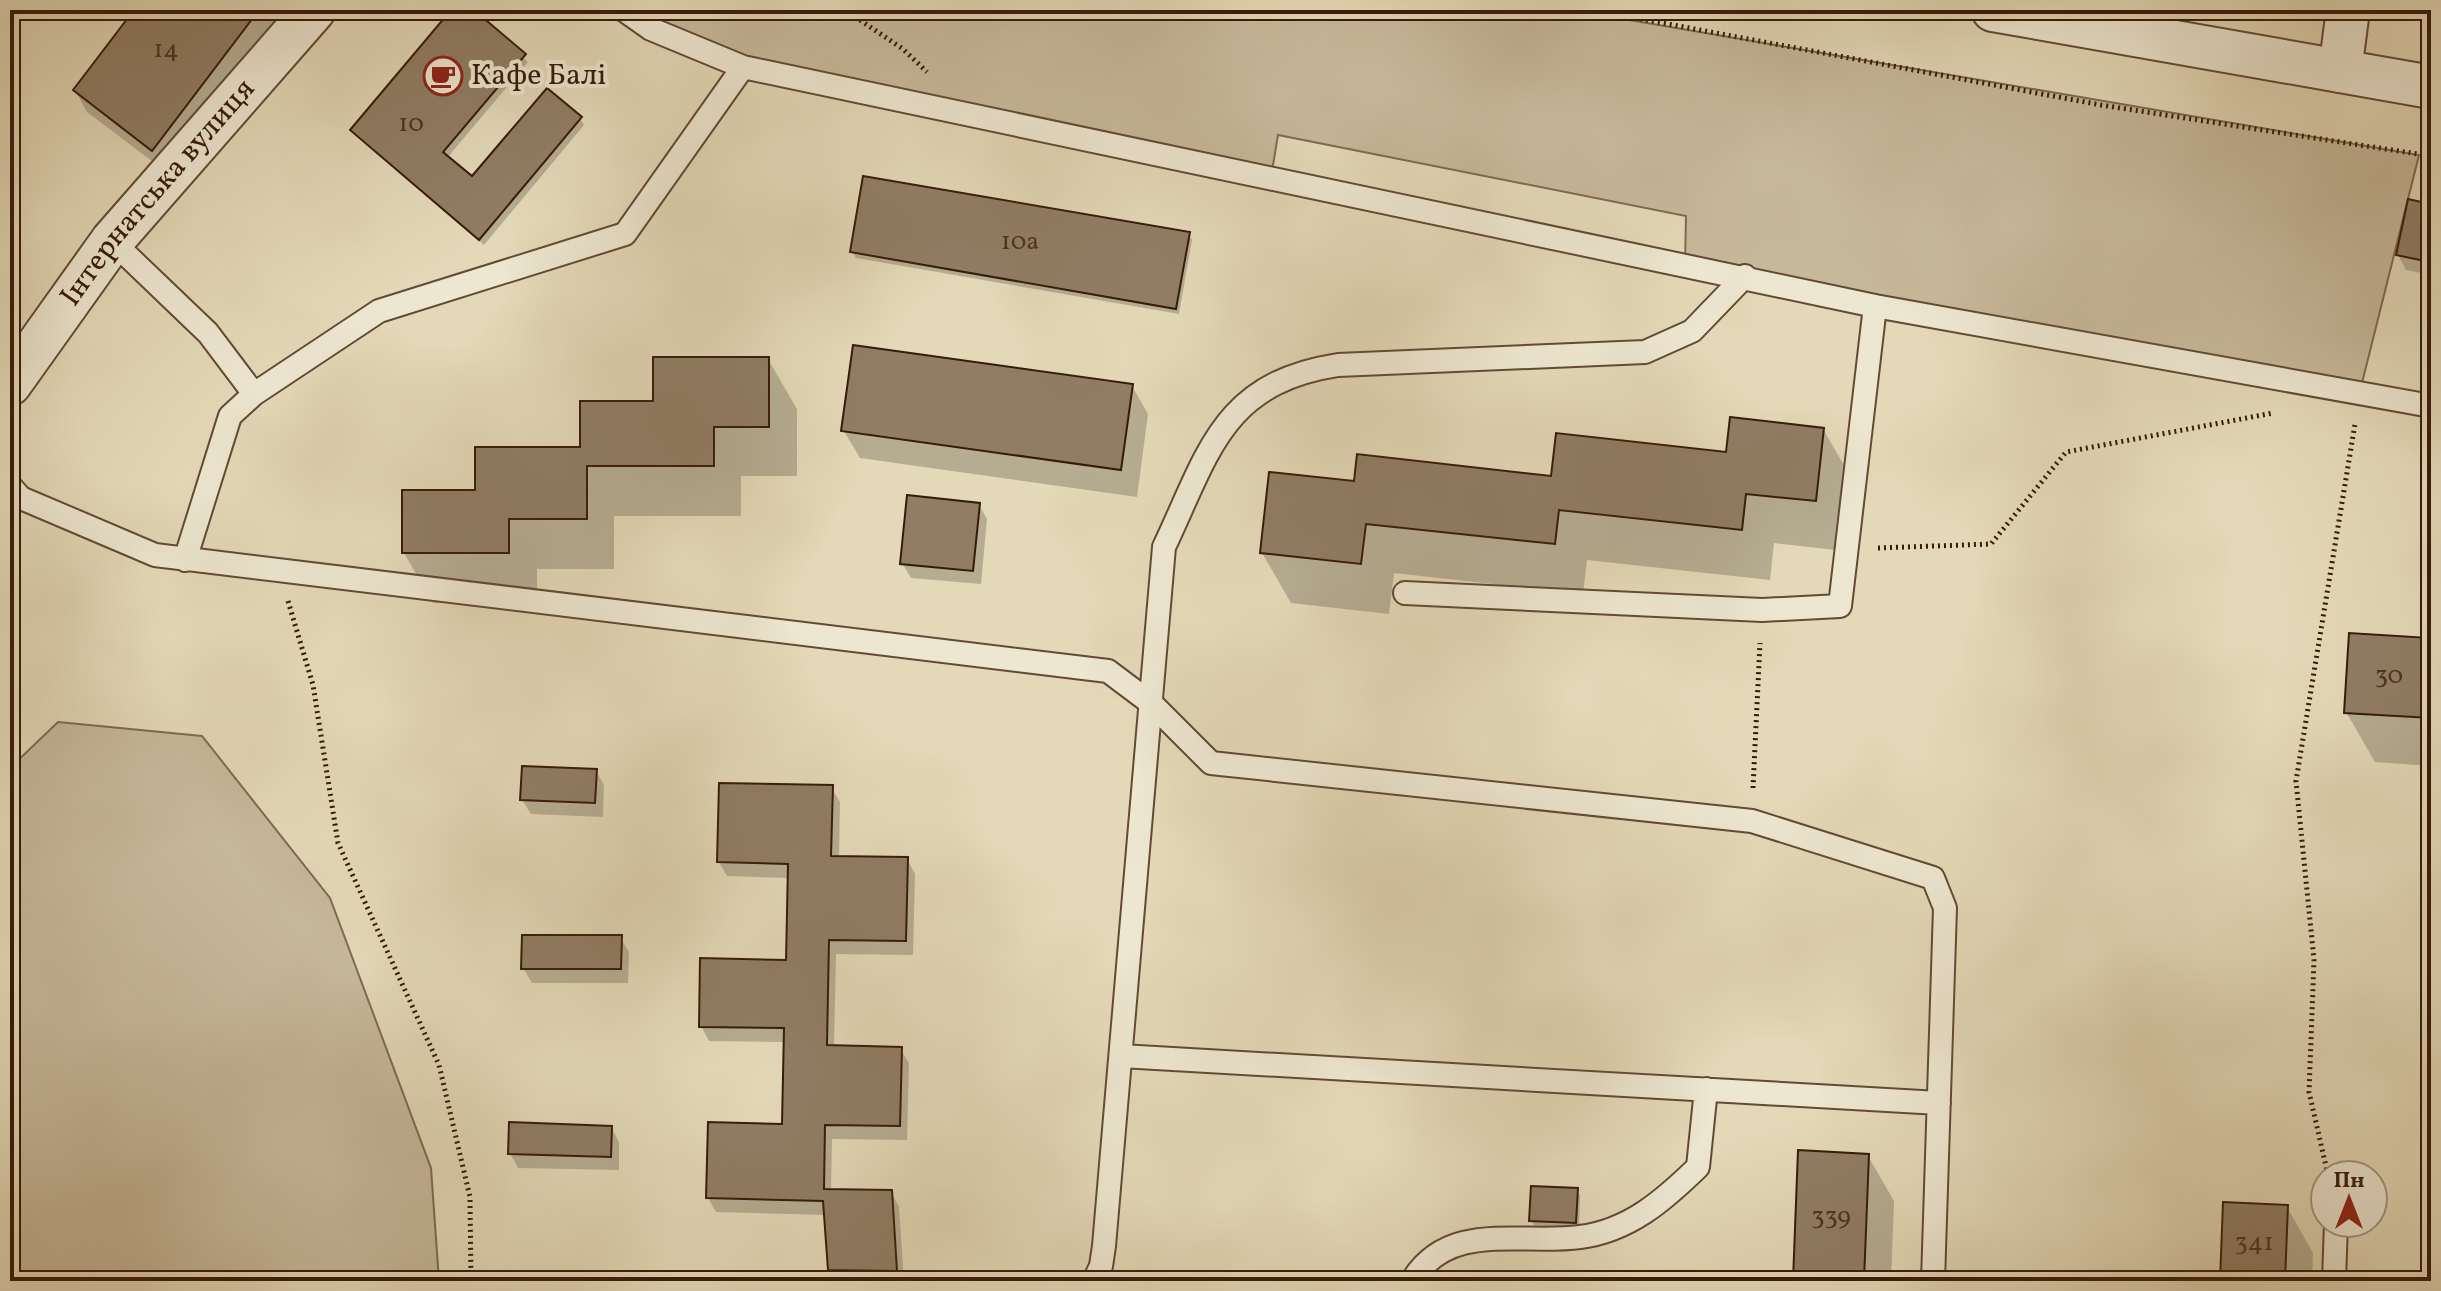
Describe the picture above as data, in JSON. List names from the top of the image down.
{
  "streets": {
    "street": ["Інтернатська вулиця"]
  },
  "places": {
    "cafe": ["Кафе Балі"]
  },
  "house_numbers": [
    "14",
    "10",
    "10а",
    "30",
    "339",
    "341"
  ],
  "north": "top"
}
